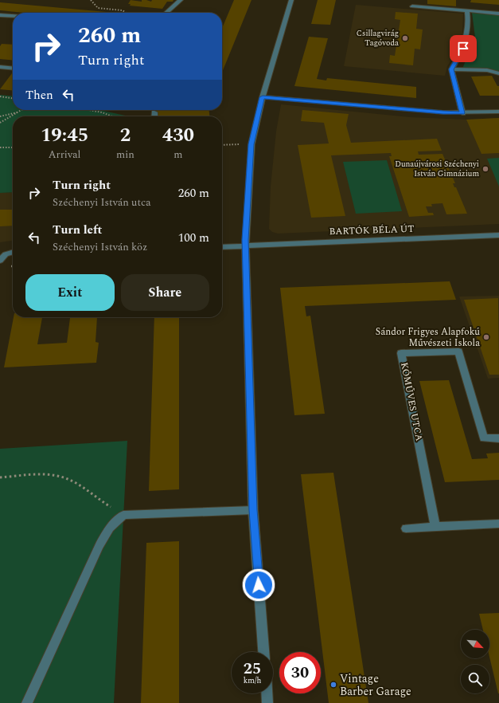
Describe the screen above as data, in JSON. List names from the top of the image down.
{
  "streets": {
    "street": ["BARTÓK BÉLA ÚT", "KŐMŰVES UTCA"]
  },
  "places": [
    "Csillagvirág Tagóvoda",
    "Dunaújvárosi Széchenyi István Gimnázium",
    "Sándor Frigyes Alapfokú Művészeti Iskola",
    "Vintage Barber Garage"
  ],
  "north": "bottom right",
  "page": {
    "turn": ["260 m", "Turn right"],
    "then": "Then",
    "eta": [
      "19:45",
      "Arrival",
      "2",
      "min",
      "430",
      "m"
    ],
    "list": [
      {
        "name": "Turn right",
        "note": "Széchenyi István utca",
        "value": "260 m"
      },
      {
        "name": "Turn left",
        "note": "Széchenyi István köz",
        "value": "100 m"
      }
    ],
    "buttons": ["Exit", "Share"],
    "speed": "25 km/h",
    "limit": "30"
  }
}
